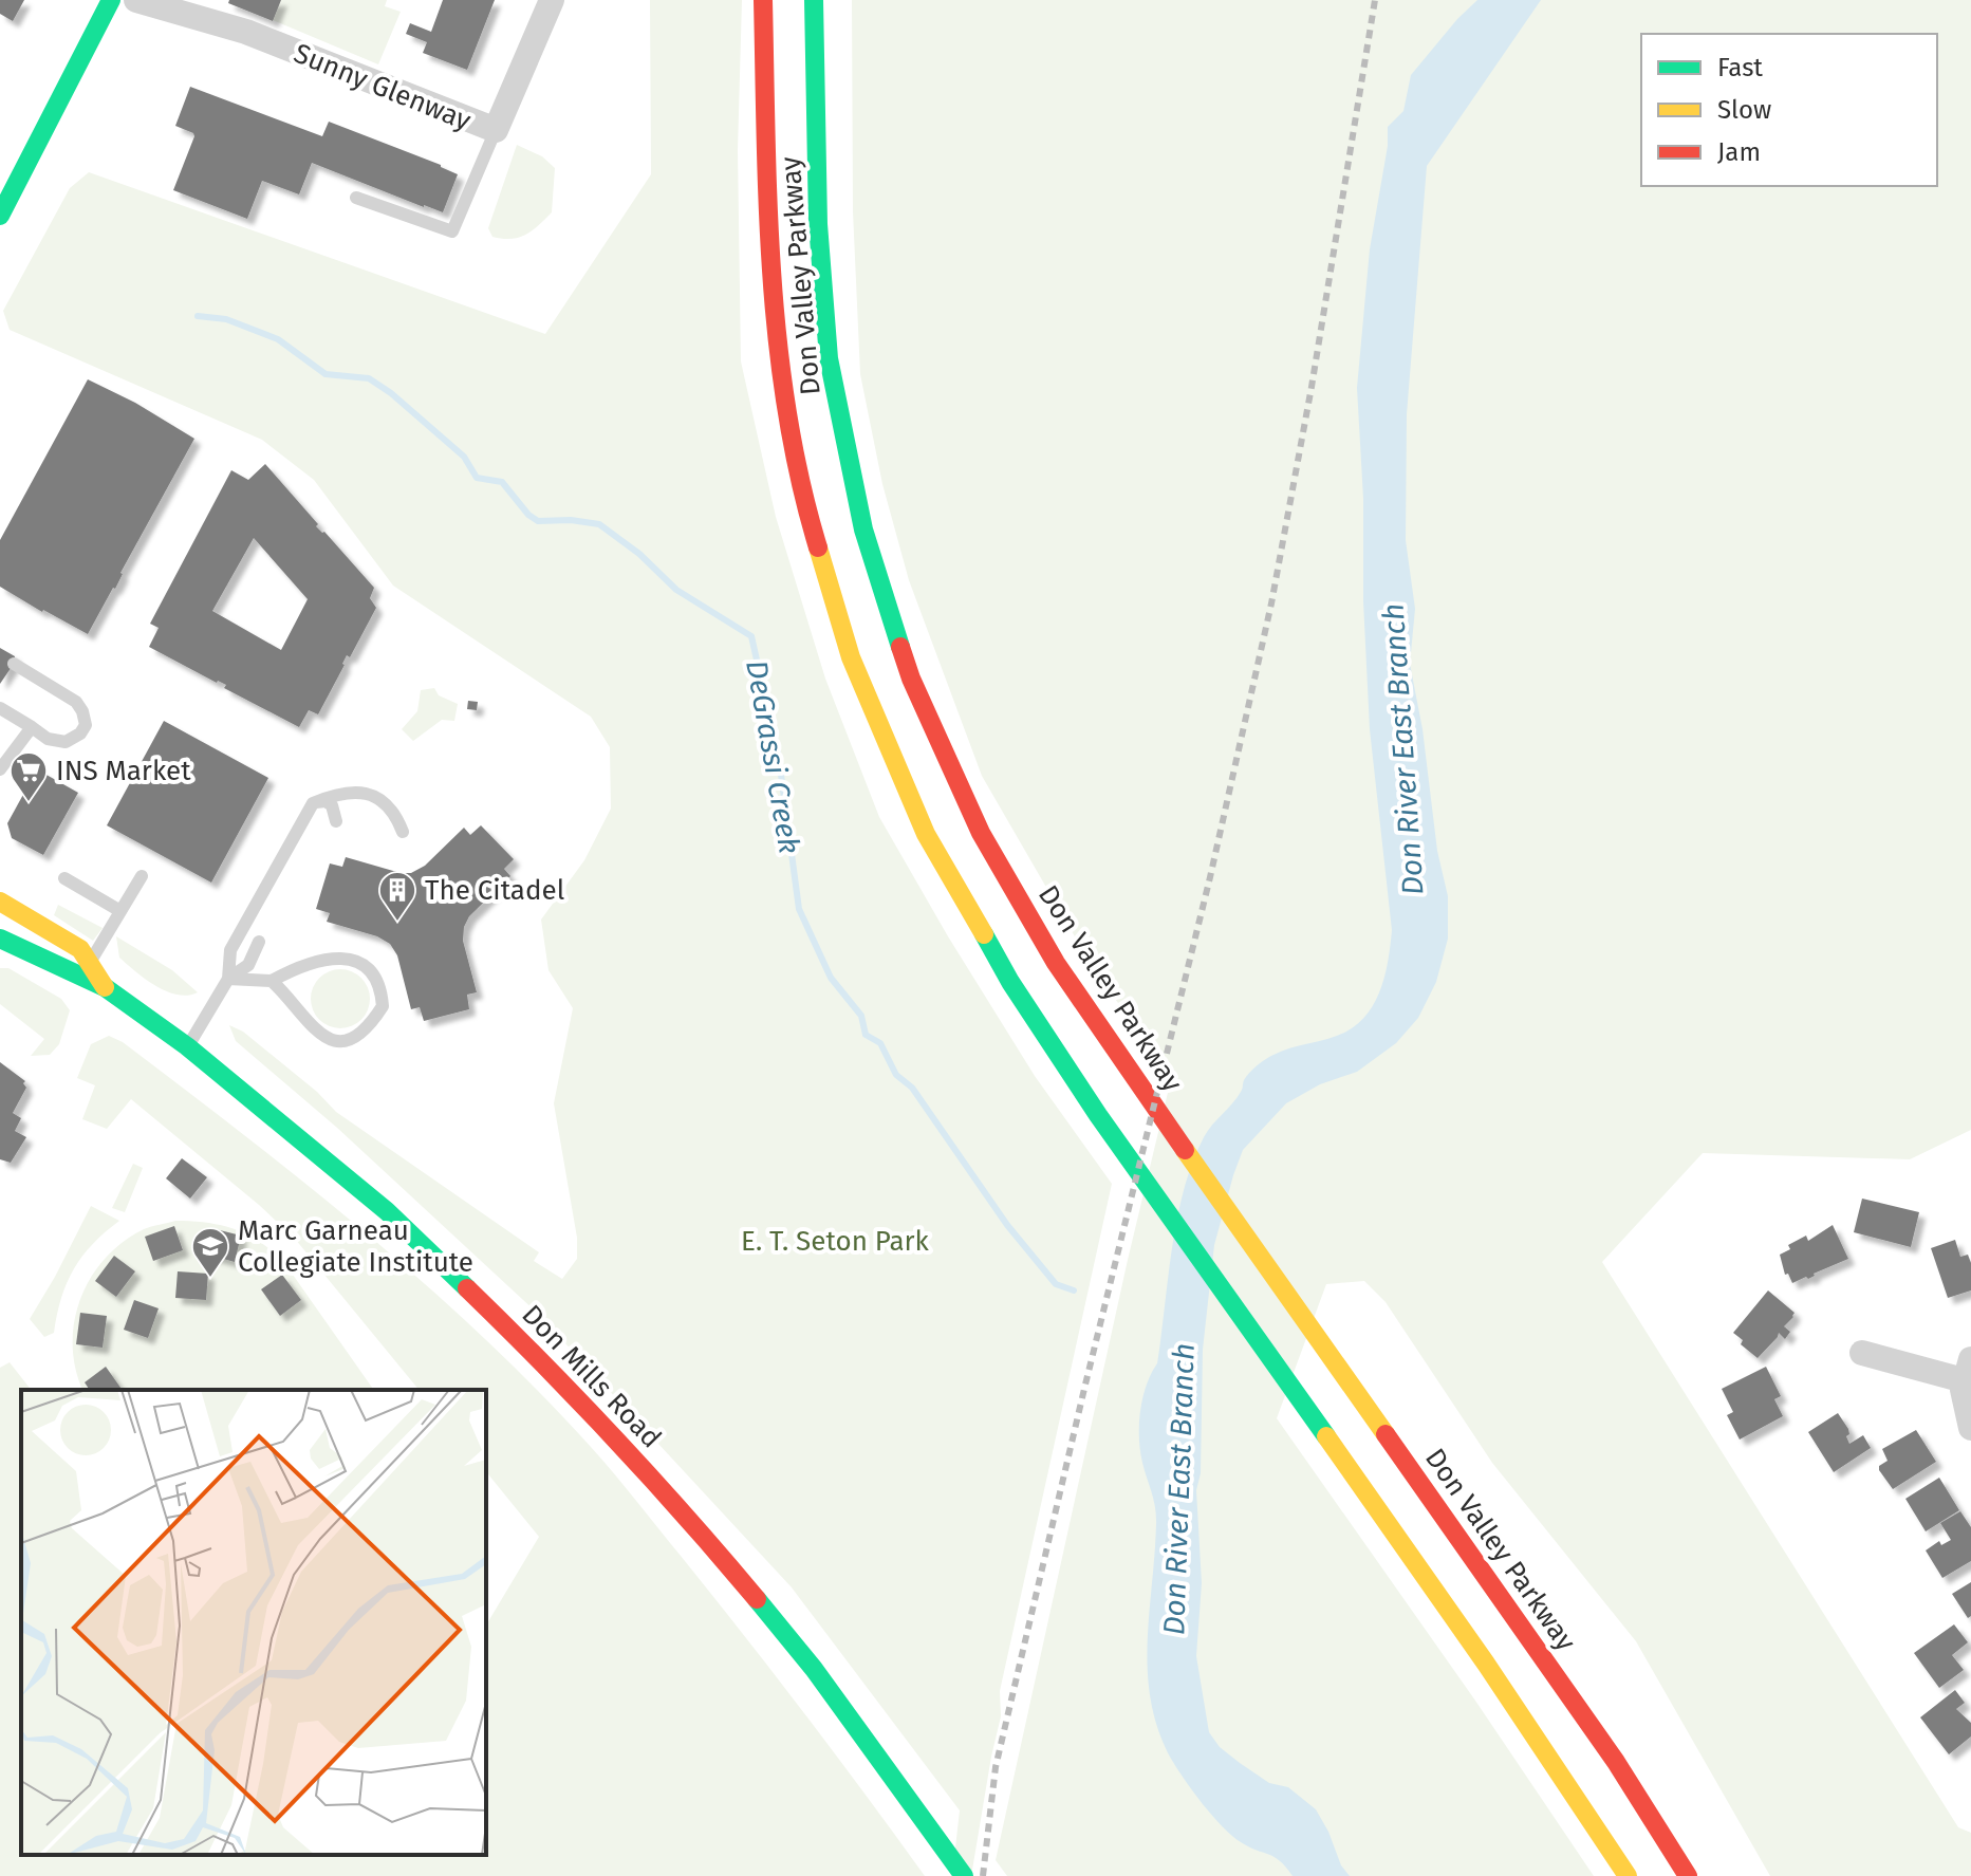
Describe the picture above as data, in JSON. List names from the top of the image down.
{
  "streets": {
    "main road": ["Don Valley Parkway", "Don Mills Road"],
    "street": ["Sunny Glenway"]
  },
  "water": ["Don River East Branch", "DeGrassi Creek"],
  "parks": ["E. T. Seton Park"],
  "places": {
    "supermarket": ["INS Market"],
    "building": ["The Citadel"],
    "school or university": ["Marc Garneau Collegiate Institute"]
  },
  "legend": ["Fast", "Slow", "Jam"]
}
